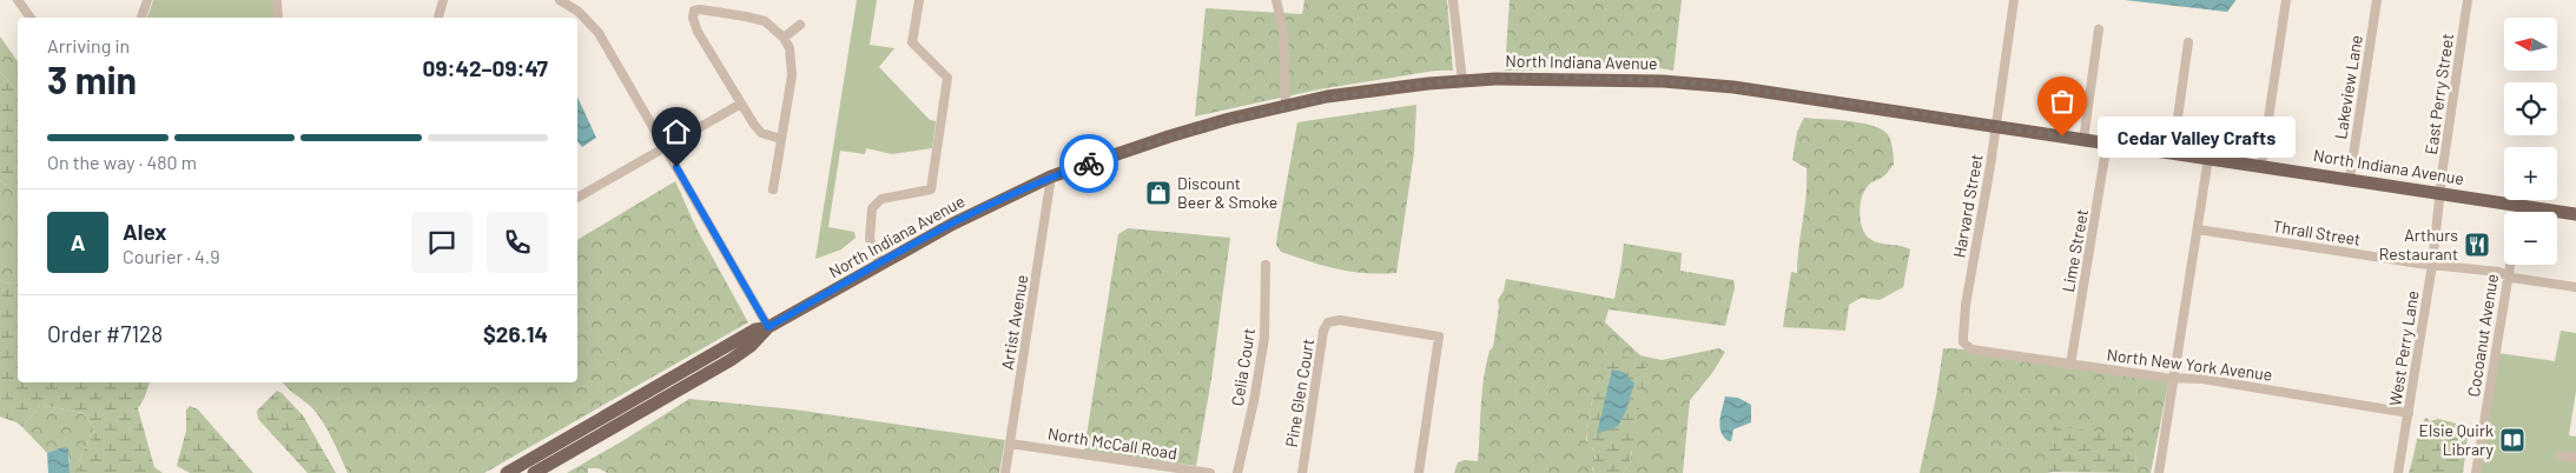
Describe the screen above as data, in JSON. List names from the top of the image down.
{
  "streets": {
    "main road": ["North Indiana Avenue"],
    "street": [
      "Lakeview Lane",
      "East Perry Street",
      "Harvard Street",
      "Thrall Street",
      "Lime Street",
      "Artist Avenue",
      "Cocoanut Avenue",
      "West Perry Lane",
      "North New York Avenue",
      "Celia Court",
      "Pine Glen Court",
      "North McCall Road"
    ]
  },
  "crossings": [
    ["North Indiana Avenue", "Lakeview Lane"],
    ["North Indiana Avenue", "East Perry Street"],
    ["North Indiana Avenue", "Harvard Street"],
    ["North Indiana Avenue", "Lime Street"],
    ["North Indiana Avenue", "Artist Avenue"],
    ["North Indiana Avenue", "West Perry Lane"],
    ["East Perry Street", "West Perry Lane"],
    ["Harvard Street", "North New York Avenue"],
    ["Thrall Street", "Cocoanut Avenue"],
    ["Thrall Street", "West Perry Lane"],
    ["Lime Street", "North New York Avenue"],
    ["Artist Avenue", "North McCall Road"],
    ["West Perry Lane", "North New York Avenue"]
  ],
  "places": {
    "other": ["Cedar Valley Crafts"],
    "shop": ["Discount Beer & Smoke"],
    "restaurant": ["Arthurs Restaurant"],
    "library": ["Elsie Quirk Library"]
  },
  "north": "left",
  "page": {
    "map_buttons": ["+", "−"],
    "heading": ["3 min", "Arriving in", "09:42–09:47"],
    "panel": [
      "Alex",
      "Courier · 4.9",
      "Order #7128",
      "$26.14"
    ],
    "bubble": "Cedar Valley Crafts",
    "bar": "On the way · 480 m",
    "round": "A"
  }
}
